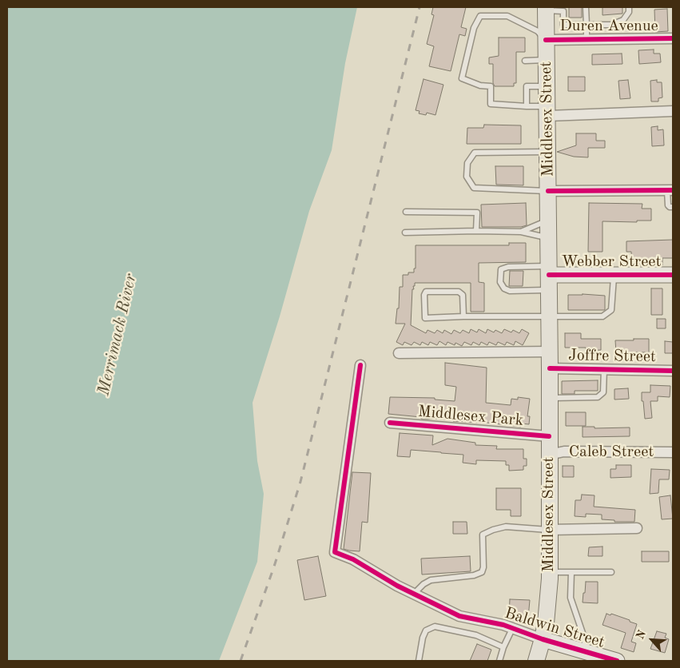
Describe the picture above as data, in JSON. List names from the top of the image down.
{
  "streets": {
    "main road": ["Middlesex Street"],
    "street": [
      "Duren Avenue",
      "Webber Street",
      "Joffre Street",
      "Middlesex Park",
      "Caleb Street",
      "Baldwin Street"
    ]
  },
  "crossings": [
    ["Duren Avenue", "Middlesex Street"],
    ["Middlesex Street", "Webber Street"],
    ["Middlesex Street", "Joffre Street"],
    ["Middlesex Street", "Middlesex Park"],
    ["Middlesex Street", "Caleb Street"],
    ["Middlesex Street", "Baldwin Street"]
  ],
  "water": ["Merrimack River"],
  "north": "top left"
}
